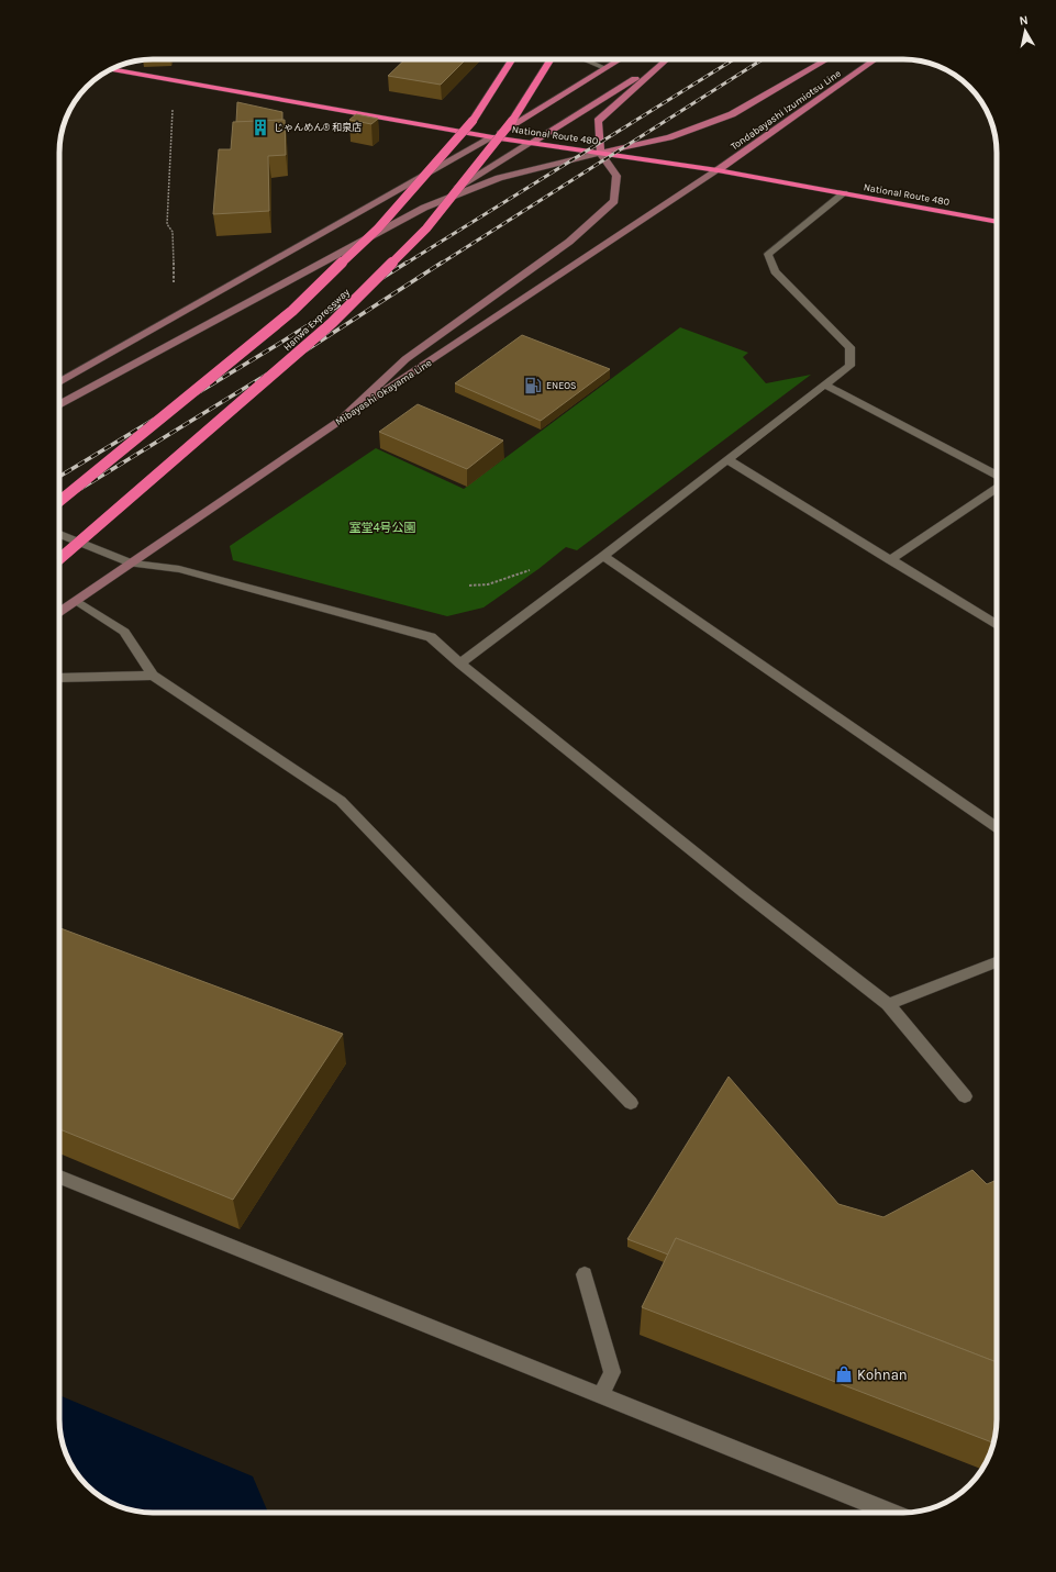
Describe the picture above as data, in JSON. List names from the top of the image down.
{
  "streets": {
    "highway": ["National Route 480", "Hanwa Expressway"],
    "main road": ["Tondabayashi Izumiotsu Line", "Mibayashi Okayama Line"]
  },
  "crossings": [
    ["Tondabayashi Izumiotsu Line", "National Route 480"],
    ["Tondabayashi Izumiotsu Line", "Mibayashi Okayama Line"],
    ["National Route 480", "Mibayashi Okayama Line"]
  ],
  "parks": ["室堂4号公園"],
  "places": {
    "building": ["じゃんめん® 和泉店"],
    "fuel station": ["ENEOS"],
    "shop": ["Kohnan"]
  },
  "north": "top"
}
